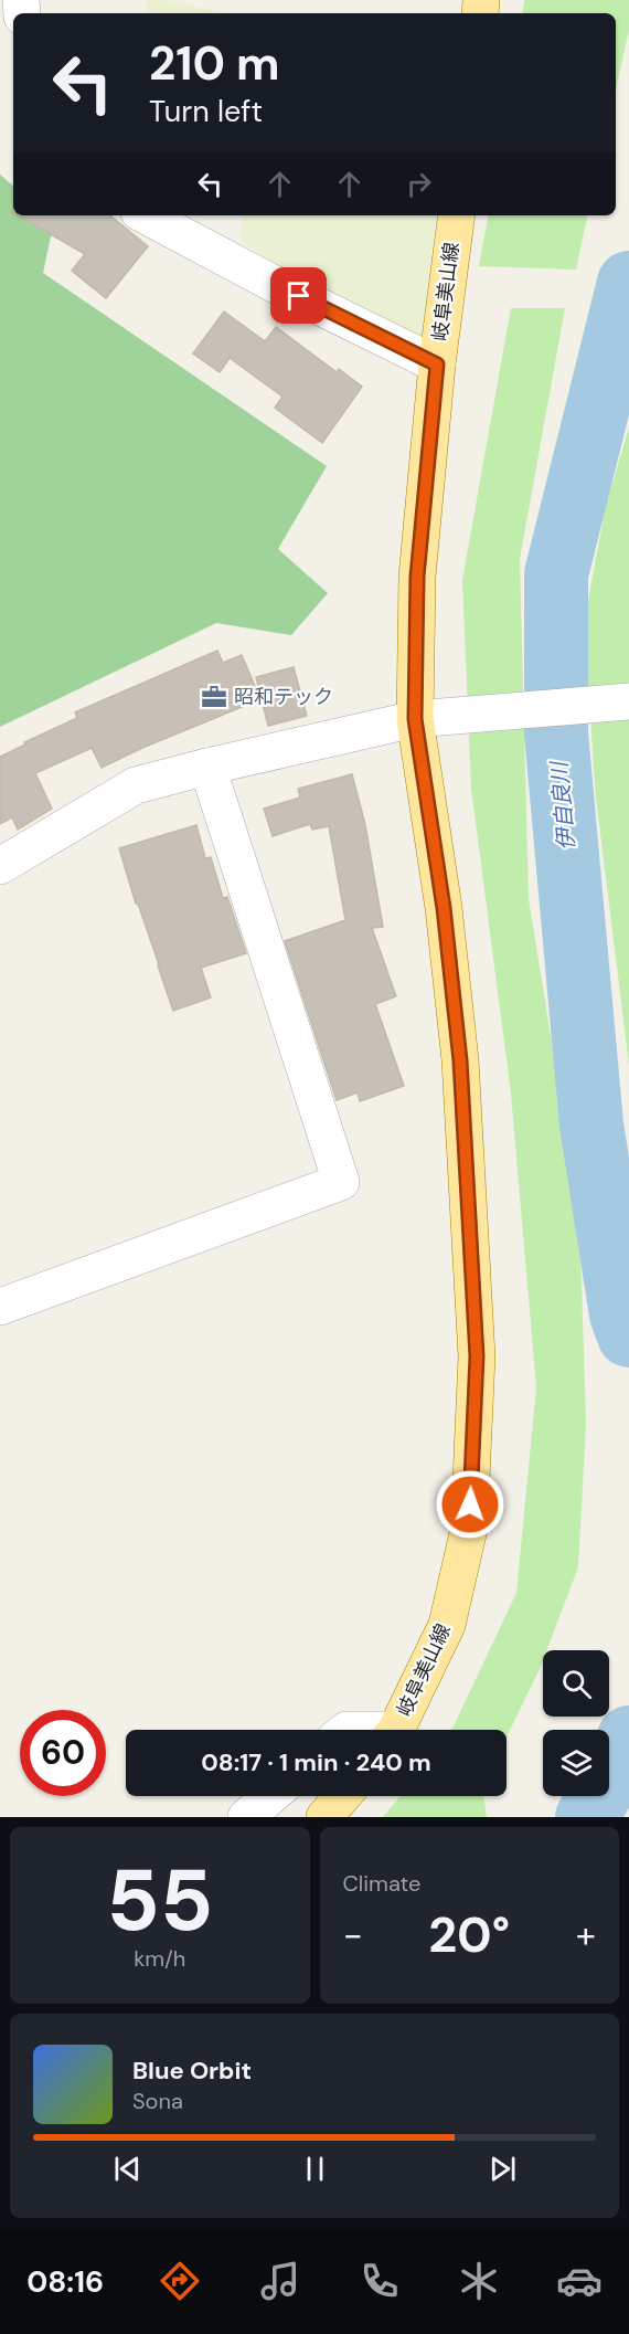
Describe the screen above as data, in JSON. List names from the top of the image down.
{
  "streets": {
    "main road": ["岐阜美山線"]
  },
  "water": ["伊自良川"],
  "places": {
    "office": ["昭和テック"]
  },
  "page": {
    "turn": ["210 m", "Turn left"],
    "limit": "60",
    "trip": "08:17 · 1 min · 240 m",
    "tile": [
      ["55", "km/h"],
      "Climate"
    ],
    "heat": ["−", "20°", "+"],
    "song": ["Blue Orbit", "Sona"],
    "tabs": "08:16"
  }
}
